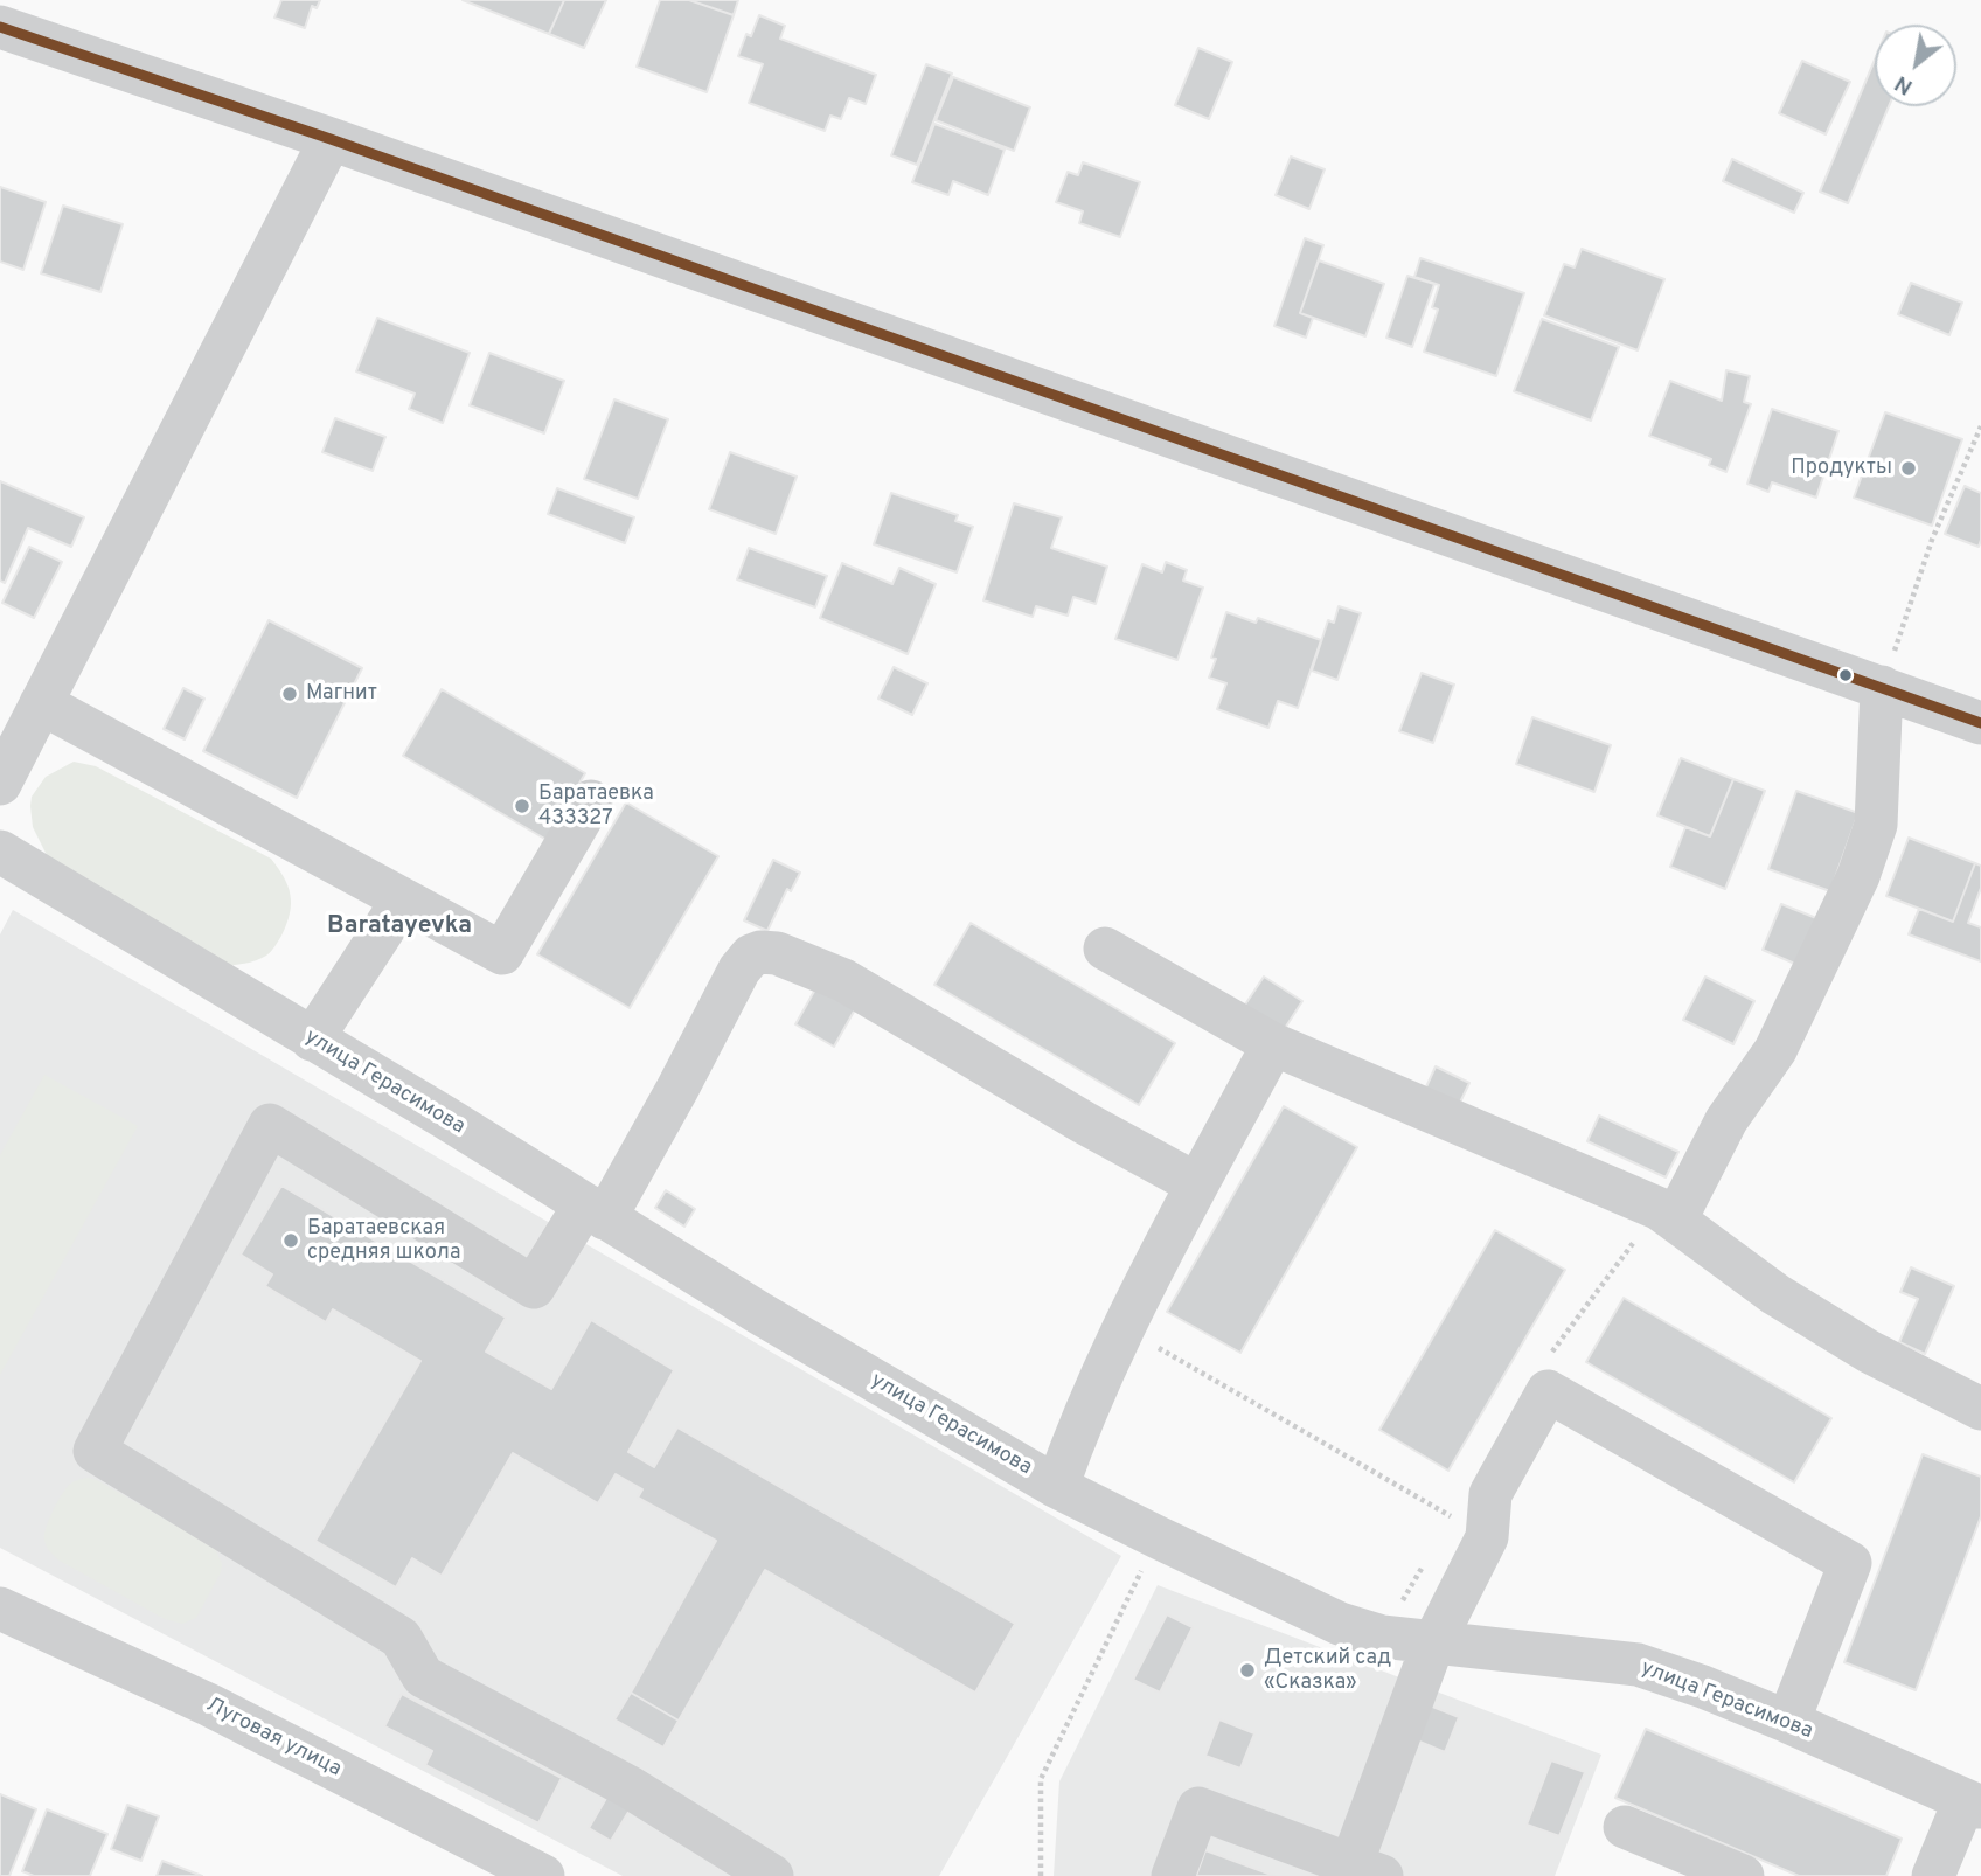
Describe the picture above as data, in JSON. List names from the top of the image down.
{
  "streets": {
    "street": ["улица Герасимова", "Луговая улица"]
  },
  "districts": ["Baratayevka"],
  "places": [
    "Продукты",
    "Магнит",
    "Баратаевка 433327",
    "Баратаевская средняя школа",
    "Детский сад «Сказка»"
  ],
  "north": "bottom left"
}
